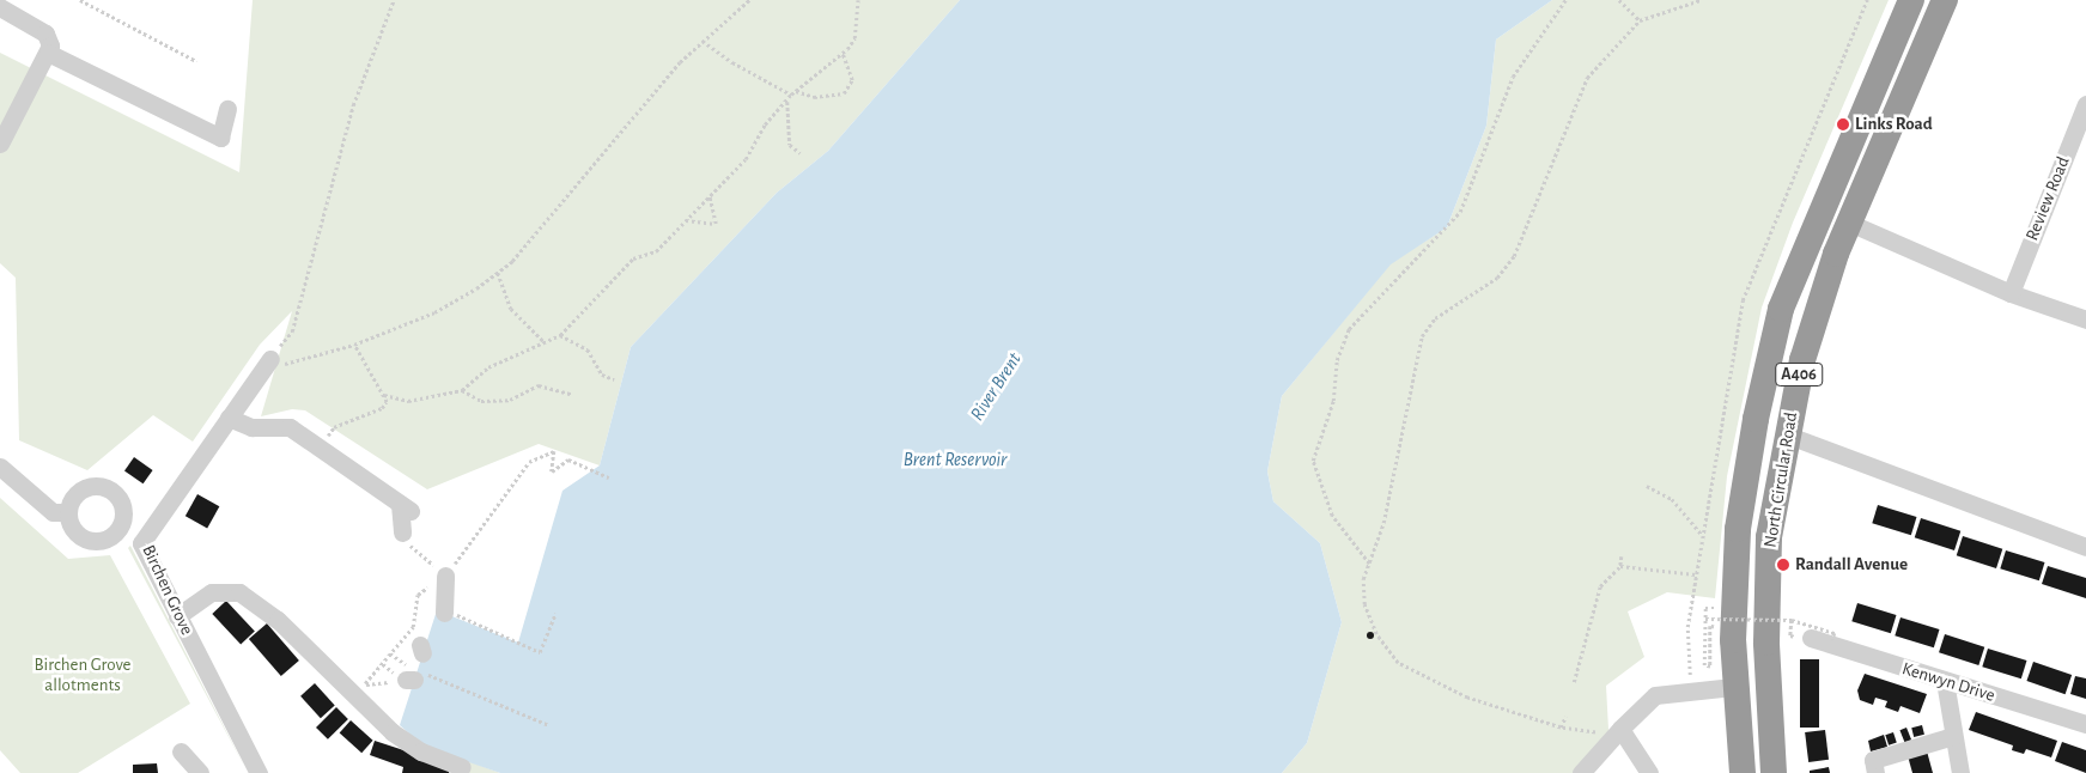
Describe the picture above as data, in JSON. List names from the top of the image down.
{
  "streets": {
    "highway": ["A406", "North Circular Road"],
    "street": ["Review Road", "Birchen Grove", "Kenwyn Drive"]
  },
  "water": ["River Brent", "Brent Reservoir"],
  "parks": ["Birchen Grove allotments"],
  "places": ["Links Road", "Randall Avenue"]
}
